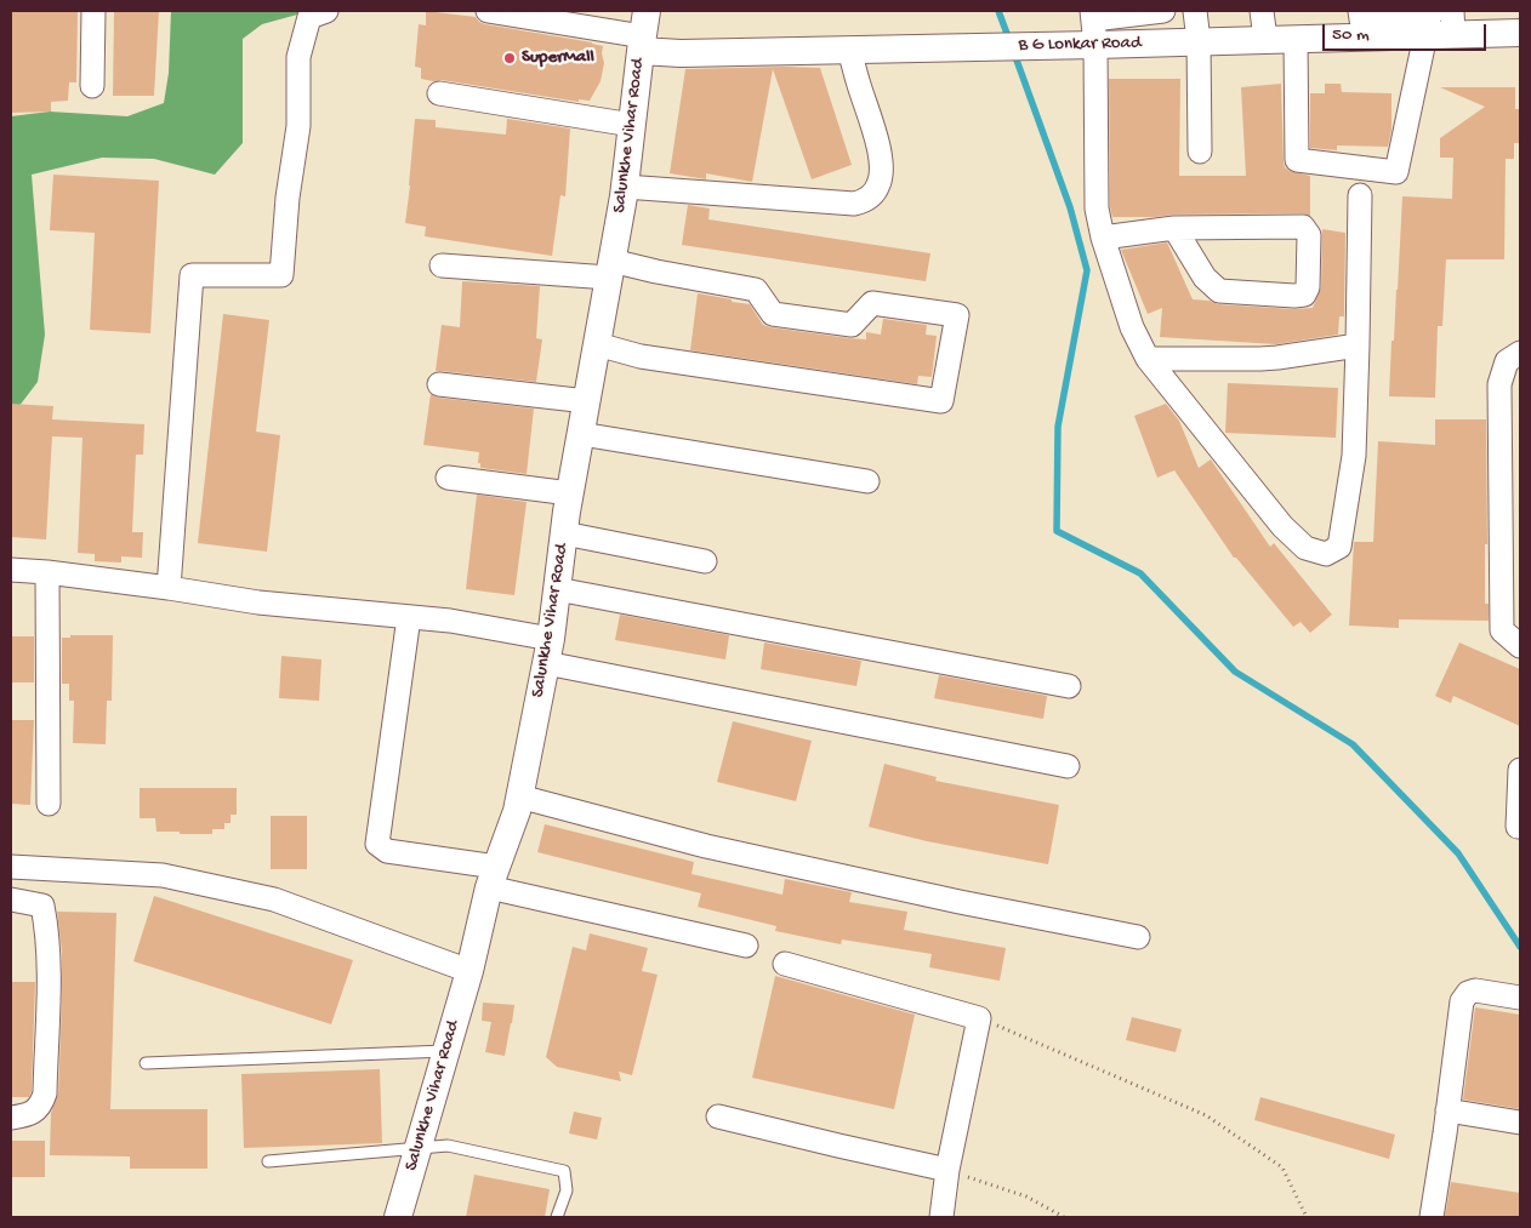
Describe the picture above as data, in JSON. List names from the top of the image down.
{
  "streets": {
    "street": ["B G Lonkar Road", "Salunkhe Vihar Road"]
  },
  "crossings": [
    ["B G Lonkar Road", "Salunkhe Vihar Road"]
  ],
  "places": ["SuperMall"],
  "scale_bar": "50 m"
}
